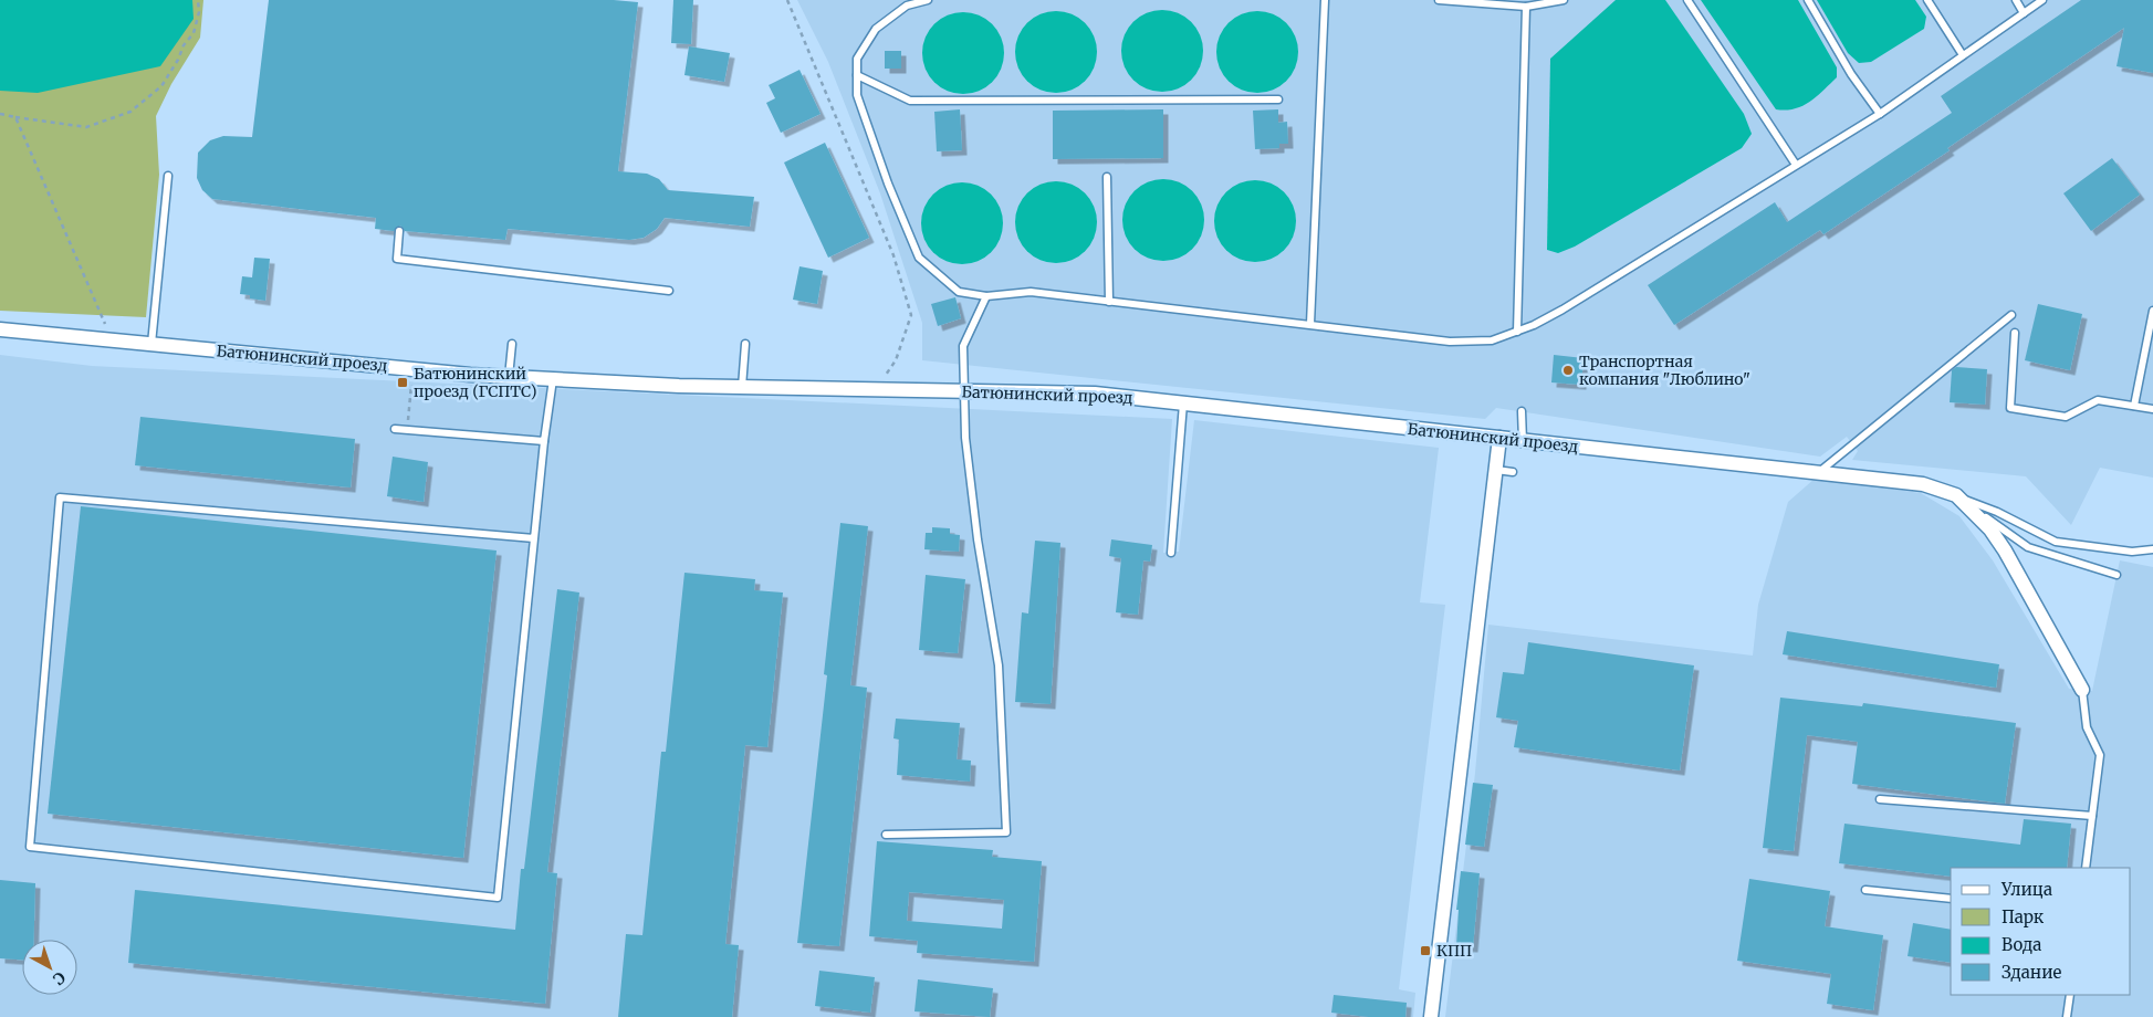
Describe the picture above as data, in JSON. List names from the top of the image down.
{
  "streets": {
    "street": ["Батюнинский проезд"]
  },
  "places": {
    "other": ["Транспортная компания \"Люблино\""],
    "transit": ["Батюнинский проезд (ГСПТС)", "КПП"]
  },
  "legend": [
    "Улица",
    "Парк",
    "Вода",
    "Здание"
  ],
  "north": "bottom right"
}
